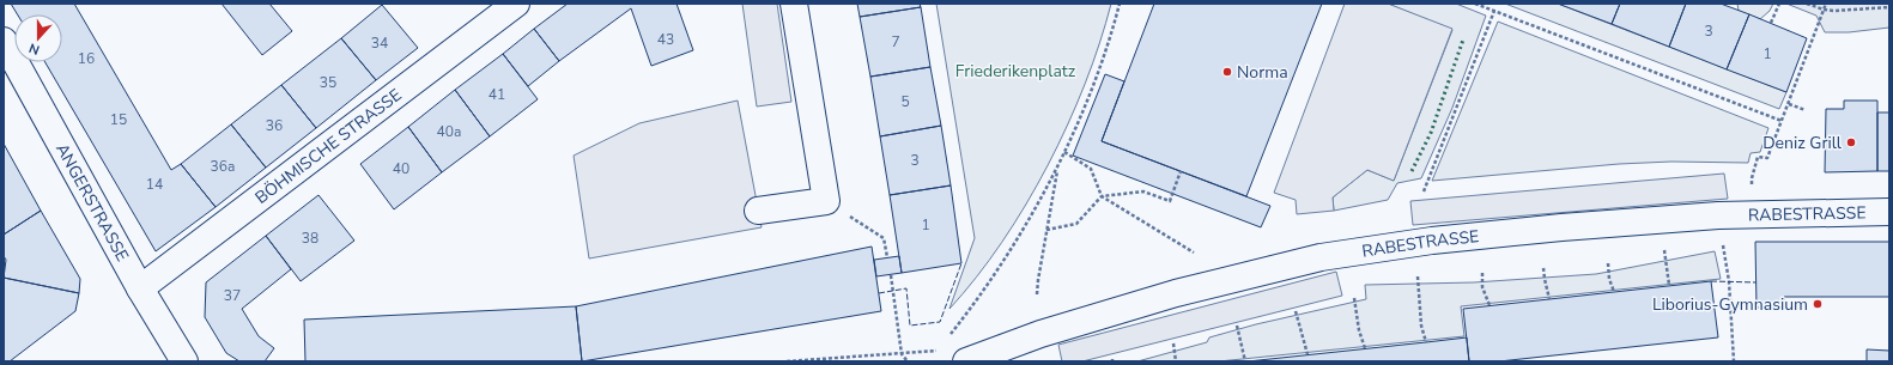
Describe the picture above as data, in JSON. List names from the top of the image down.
{
  "streets": {
    "street": ["BÖHMISCHE STRASSE", "ANGERSTRASSE", "RABESTRASSE"]
  },
  "crossings": [
    ["BÖHMISCHE STRASSE", "ANGERSTRASSE"]
  ],
  "parks": ["Friederikenplatz"],
  "places": ["Norma", "Deniz Grill", "Liborius-Gymnasium"],
  "house_numbers": [
    "3",
    "43",
    "7",
    "34",
    "1",
    "16",
    "35",
    "41",
    "5",
    "15",
    "36",
    "40a",
    "3",
    "36a",
    "40",
    "14",
    "1",
    "38",
    "37"
  ],
  "north": "bottom"
}
